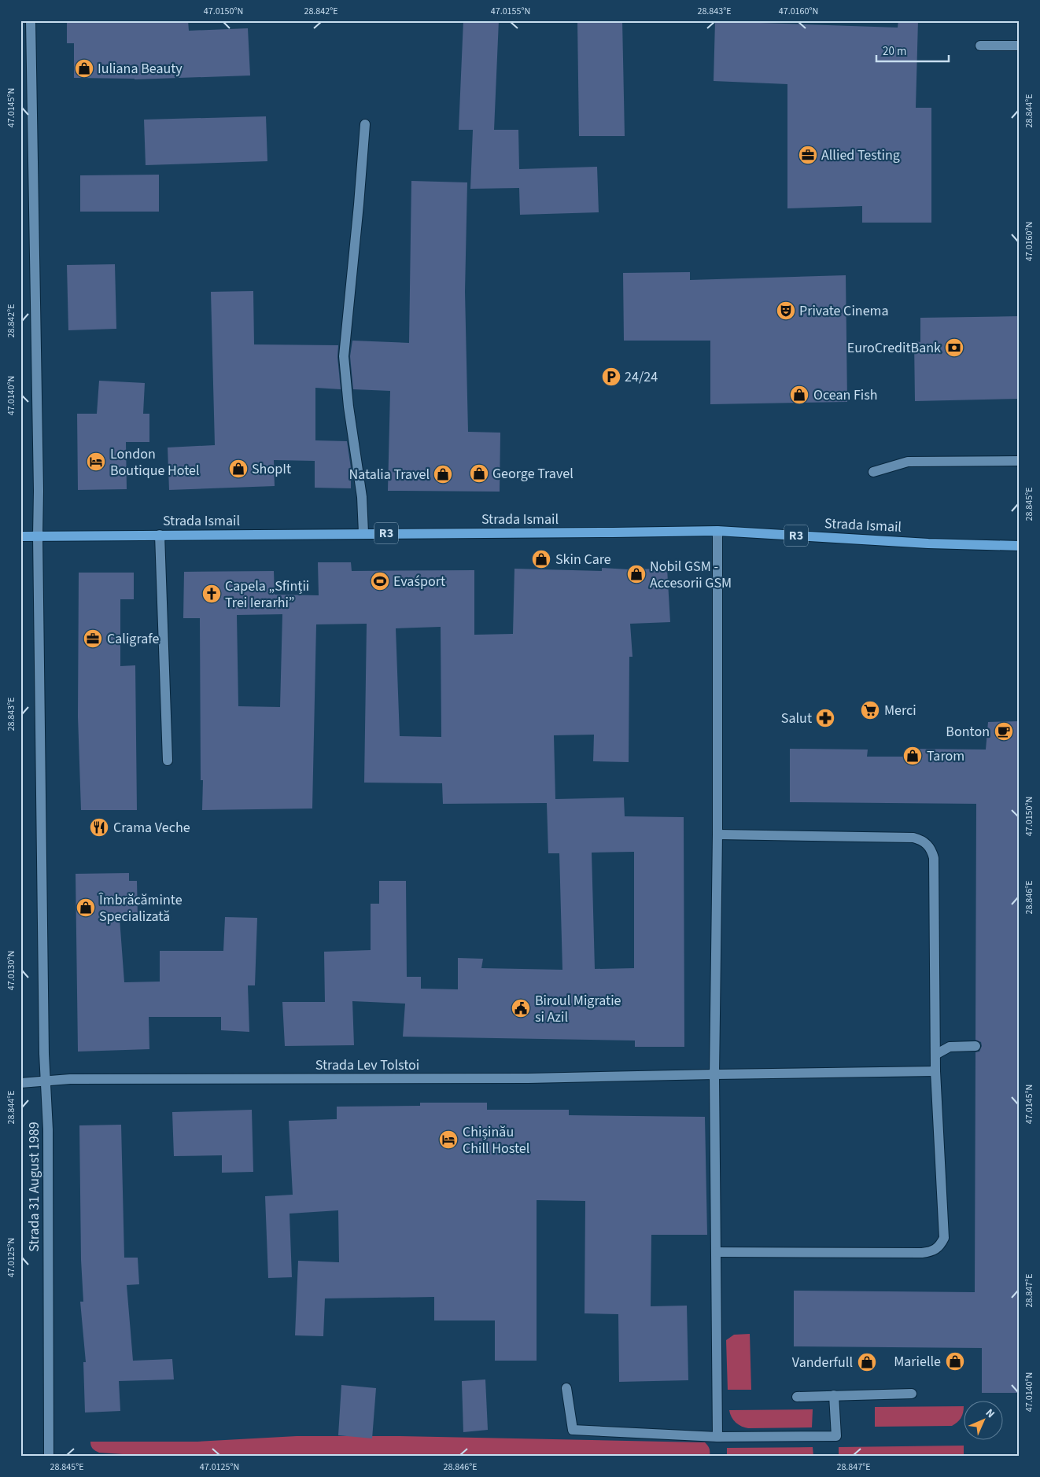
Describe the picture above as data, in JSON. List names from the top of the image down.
{
  "streets": {
    "main road": ["Strada Ismail", "R3"],
    "street": ["Strada Lev Tolstoi", "Strada 31 August 1989"]
  },
  "crossings": [
    ["Strada Ismail", "Strada 31 August 1989"],
    ["Strada Lev Tolstoi", "Strada 31 August 1989"]
  ],
  "places": {
    "shop": [
      "Iuliana Beauty",
      "Ocean Fish",
      "ShopIt",
      "George Travel",
      "Natalia Travel",
      "Skin Care",
      "Nobil GSM - Accesorii GSM",
      "Tarom",
      "Îmbrăcăminte Specializată",
      "Marielle",
      "Vanderfull"
    ],
    "office": ["Allied Testing", "Caligrafe"],
    "theatre": ["Private Cinema"],
    "bank": ["EuroCreditBank"],
    "parking": ["24/24"],
    "hotel": ["London Boutique Hotel", "Chișinău Chill Hostel"],
    "sports": ["Evaśport"],
    "church": ["Capela „Sfinții Trei Ierarhi”"],
    "supermarket": ["Merci"],
    "pharmacy": ["Salut"],
    "cafe": ["Bonton"],
    "restaurant": ["Crama Veche"],
    "public building": ["Biroul Migratie si Azil"]
  },
  "scale_bar": "20 m",
  "north": "top right",
  "coordinates": [
    "47.0150°N",
    "28.842°E",
    "47.0155°N",
    "28.843°E",
    "47.0160°N",
    "47.0145°N",
    "28.844°E",
    "47.0140°N",
    "28.845°E",
    "28.846°E",
    "47.0130°N",
    "47.0125°N",
    "28.847°E"
  ]
}
